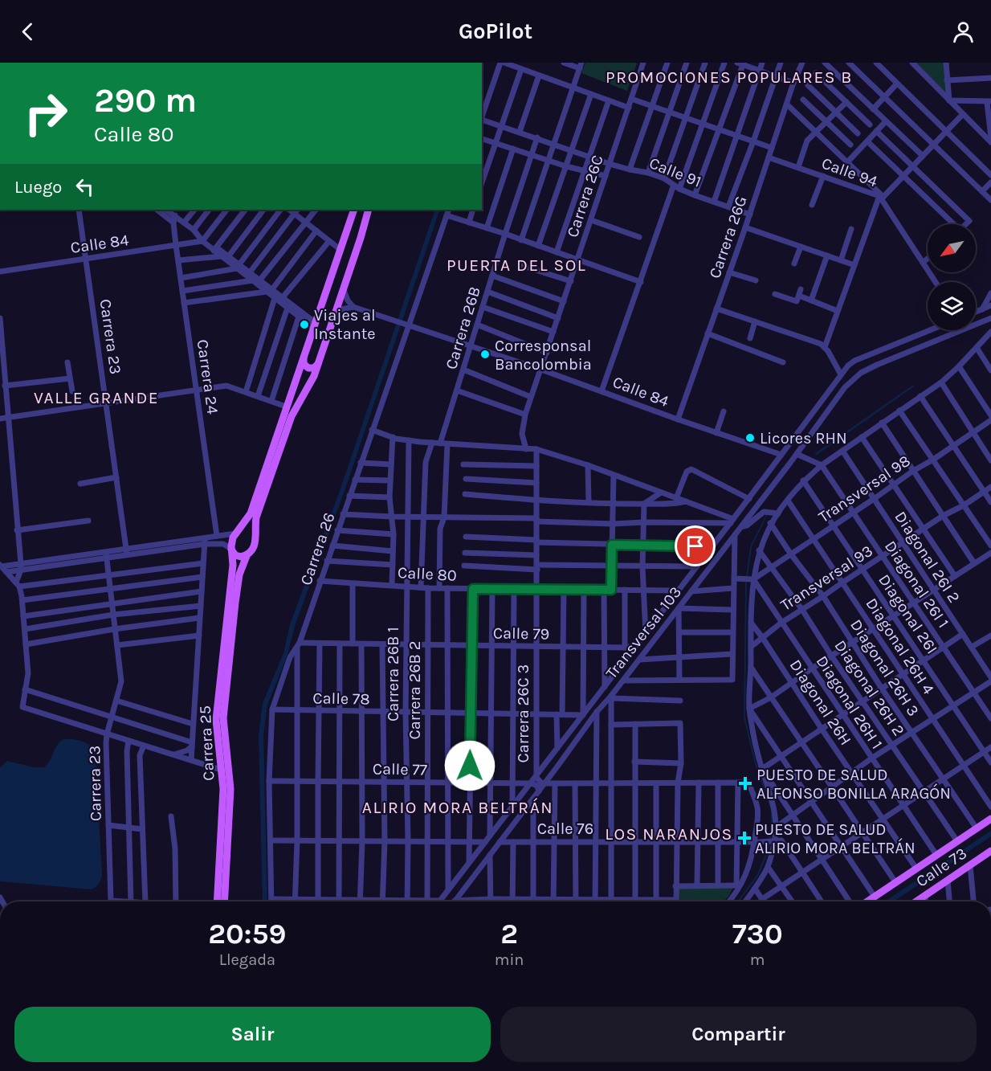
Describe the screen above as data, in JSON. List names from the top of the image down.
{
  "streets": {
    "main road": ["Carrera 25", "Calle 73"],
    "street": [
      "Calle 91",
      "Calle 94",
      "Carrera 26C",
      "Carrera 26G",
      "Calle 84",
      "Carrera 26B",
      "Carrera 23",
      "Carrera 24",
      "Transversal 98",
      "Carrera 26",
      "Diagonal 26I 2",
      "Calle 80",
      "Transversal 93",
      "Diagonal 26I 1",
      "Diagonal 26I",
      "Transversal 103",
      "Calle 79",
      "Diagonal 26H 4",
      "Diagonal 26H 3",
      "Carrera 26B 1",
      "Diagonal 26H 2",
      "Carrera 26B 2",
      "Calle 78",
      "Diagonal 26H",
      "Diagonal 26H 1",
      "Carrera 26C 3",
      "Calle 77",
      "Calle 76"
    ]
  },
  "crossings": [
    ["Calle 91", "Carrera 26C"],
    ["Calle 91", "Carrera 26G"],
    ["Calle 91", "Carrera 26B"],
    ["Calle 94", "Carrera 26G"],
    ["Carrera 26C", "Calle 84"],
    ["Carrera 26G", "Calle 84"],
    ["Calle 84", "Carrera 26B"],
    ["Calle 84", "Carrera 23"],
    ["Calle 84", "Carrera 24"],
    ["Calle 84", "Carrera 26"],
    ["Calle 84", "Transversal 103"],
    ["Transversal 98", "Diagonal 26I 2"],
    ["Transversal 98", "Diagonal 26I 1"],
    ["Transversal 98", "Diagonal 26I"],
    ["Transversal 98", "Diagonal 26H 4"],
    ["Transversal 98", "Diagonal 26H 3"],
    ["Transversal 98", "Diagonal 26H 2"],
    ["Transversal 98", "Diagonal 26H 1"],
    ["Carrera 26", "Calle 80"],
    ["Carrera 26", "Calle 79"],
    ["Carrera 26", "Calle 78"],
    ["Carrera 26", "Calle 77"],
    ["Diagonal 26I 2", "Transversal 93"],
    ["Calle 80", "Transversal 103"],
    ["Calle 80", "Carrera 26B 1"],
    ["Calle 80", "Carrera 26B 2"],
    ["Calle 80", "Carrera 26C 3"],
    ["Transversal 93", "Diagonal 26I 1"],
    ["Transversal 93", "Diagonal 26I"],
    ["Transversal 93", "Diagonal 26H 4"],
    ["Transversal 93", "Diagonal 26H 3"],
    ["Transversal 93", "Diagonal 26H 2"],
    ["Transversal 93", "Diagonal 26H"],
    ["Transversal 93", "Diagonal 26H 1"],
    ["Transversal 103", "Calle 79"],
    ["Transversal 103", "Calle 78"],
    ["Transversal 103", "Carrera 26C 3"],
    ["Transversal 103", "Calle 77"],
    ["Transversal 103", "Calle 76"],
    ["Calle 79", "Carrera 26B 1"],
    ["Calle 79", "Carrera 26B 2"],
    ["Calle 79", "Carrera 26C 3"],
    ["Diagonal 26H 3", "Calle 73"],
    ["Carrera 26B 1", "Calle 78"],
    ["Carrera 26B 1", "Calle 77"],
    ["Diagonal 26H 2", "Calle 73"],
    ["Carrera 26B 2", "Calle 78"],
    ["Carrera 26B 2", "Calle 77"],
    ["Calle 78", "Carrera 26C 3"],
    ["Diagonal 26H", "Calle 73"],
    ["Diagonal 26H 1", "Calle 73"]
  ],
  "districts": [
    "PROMOCIONES POPULARES B",
    "PUERTA DEL SOL",
    "VALLE GRANDE",
    "ALIRIO MORA BELTRÁN",
    "LOS NARANJOS"
  ],
  "places": {
    "other": ["Viajes al Instante", "Corresponsal Bancolombia", "Licores RHN"],
    "health": ["PUESTO DE SALUD ALFONSO BONILLA ARAGÓN", "PUESTO DE SALUD ALIRIO MORA BELTRÁN"]
  },
  "north": "bottom left",
  "page": {
    "header": "GoPilot",
    "turn": ["290 m", "Calle 80"],
    "then": "Luego",
    "eta": [
      "20:59",
      "Llegada",
      "2",
      "min",
      "730",
      "m"
    ],
    "buttons": ["Salir", "Compartir"]
  }
}
